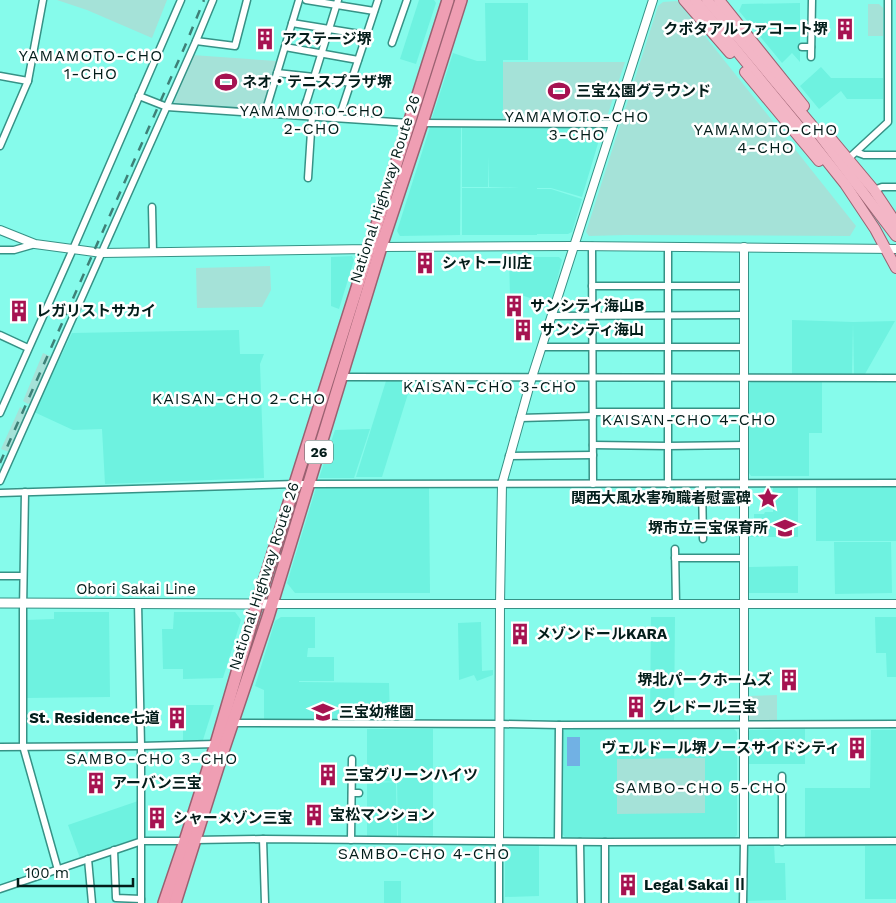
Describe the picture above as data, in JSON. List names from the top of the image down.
{
  "streets": {
    "highway": ["National Highway Route 26", "26"],
    "main road": ["Obori Sakai Line"]
  },
  "crossings": [
    ["National Highway Route 26", "Obori Sakai Line"]
  ],
  "districts": [
    "YAMAMOTO-CHO 1-CHO",
    "YAMAMOTO-CHO 2-CHO",
    "YAMAMOTO-CHO 3-CHO",
    "YAMAMOTO-CHO 4-CHO",
    "KAISAN-CHO 3-CHO",
    "KAISAN-CHO 2-CHO",
    "KAISAN-CHO 4-CHO",
    "SAMBO-CHO 3-CHO",
    "SAMBO-CHO 5-CHO",
    "SAMBO-CHO 4-CHO"
  ],
  "places": {
    "building": [
      "クボタアルファコート堺",
      "アステージ堺",
      "シャトー川庄",
      "サンシティ海山B",
      "レガリストサカイ",
      "サンシティ海山",
      "メゾンドールKARA",
      "堺北パークホームズ",
      "クレドール三宝",
      "St. Residence七道",
      "ヴェルドール堺ノースサイドシティ",
      "三宝グリーンハイツ",
      "アーバン三宝",
      "宝松マンション",
      "シャーメゾン三宝",
      "Legal Sakai Ⅱ"
    ],
    "sports": ["ネオ・テニスプラザ堺", "三宝公園グラウンド"],
    "place": ["関西大風水害殉職者慰霊碑"],
    "school or university": ["堺市立三宝保育所", "三宝幼稚園"]
  },
  "scale_bar": "100 m"
}
